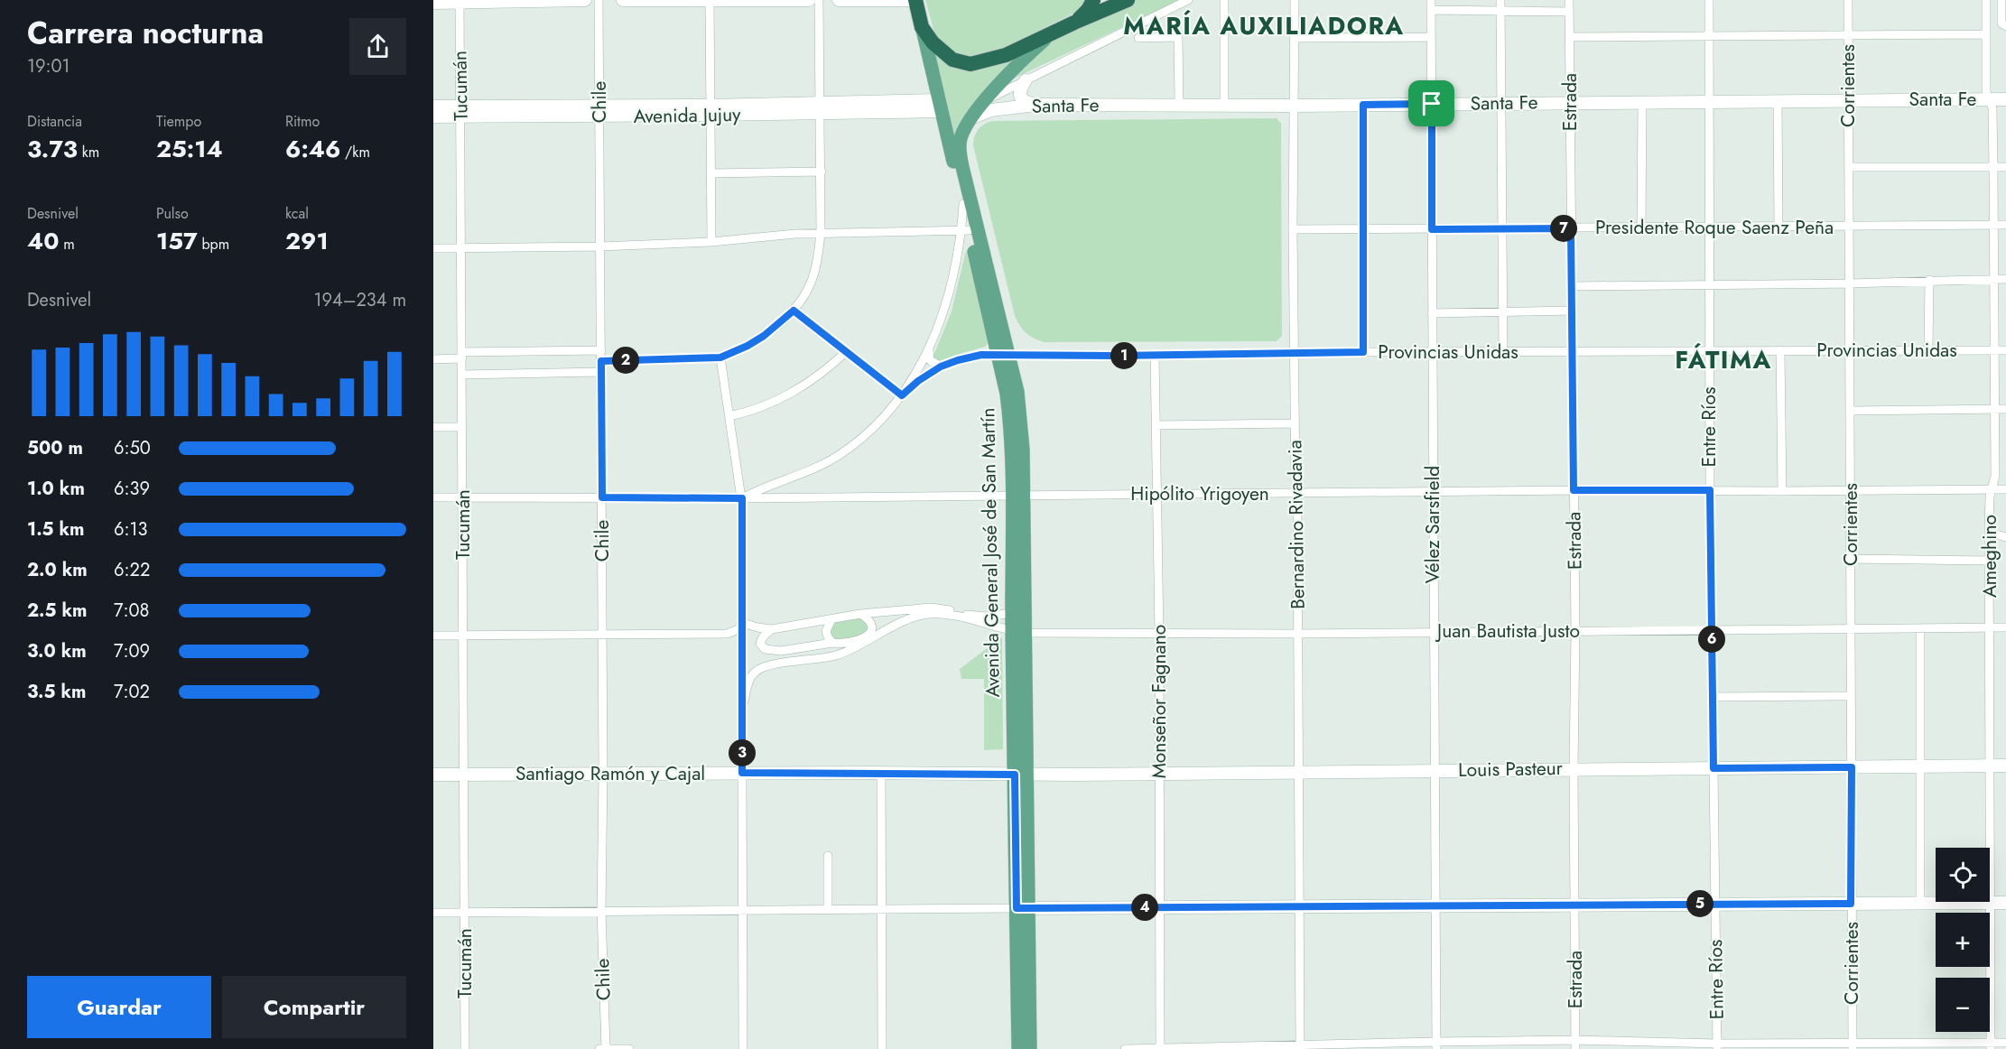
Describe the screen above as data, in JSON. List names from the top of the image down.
{
  "streets": {
    "highway": ["Avenida General José de San Martín"],
    "street": [
      "Tucumán",
      "Corrientes",
      "Santa Fe",
      "Chile",
      "Estrada",
      "Avenida Jujuy",
      "Presidente Roque Saenz Peña",
      "Provincias Unidas",
      "Entre Ríos",
      "Hipólito Yrigoyen",
      "Bernardino Rivadavia",
      "Vélez Sarsfield",
      "Ameghino",
      "Juan Bautista Justo",
      "Monseñor Fagnano",
      "Louis Pasteur",
      "Santiago Ramón y Cajal"
    ]
  },
  "crossings": [
    ["Tucumán", "Avenida Jujuy"],
    ["Tucumán", "Hipólito Yrigoyen"],
    ["Tucumán", "Santiago Ramón y Cajal"],
    ["Corrientes", "Santa Fe"],
    ["Corrientes", "Presidente Roque Saenz Peña"],
    ["Corrientes", "Provincias Unidas"],
    ["Corrientes", "Hipólito Yrigoyen"],
    ["Corrientes", "Juan Bautista Justo"],
    ["Corrientes", "Louis Pasteur"],
    ["Santa Fe", "Estrada"],
    ["Santa Fe", "Entre Ríos"],
    ["Santa Fe", "Bernardino Rivadavia"],
    ["Santa Fe", "Vélez Sarsfield"],
    ["Santa Fe", "Avenida General José de San Martín"],
    ["Santa Fe", "Ameghino"],
    ["Chile", "Avenida Jujuy"],
    ["Chile", "Hipólito Yrigoyen"],
    ["Chile", "Santiago Ramón y Cajal"],
    ["Estrada", "Presidente Roque Saenz Peña"],
    ["Estrada", "Provincias Unidas"],
    ["Estrada", "Hipólito Yrigoyen"],
    ["Estrada", "Juan Bautista Justo"],
    ["Estrada", "Louis Pasteur"],
    ["Avenida Jujuy", "Avenida General José de San Martín"],
    ["Presidente Roque Saenz Peña", "Entre Ríos"],
    ["Presidente Roque Saenz Peña", "Bernardino Rivadavia"],
    ["Presidente Roque Saenz Peña", "Vélez Sarsfield"],
    ["Presidente Roque Saenz Peña", "Ameghino"],
    ["Provincias Unidas", "Entre Ríos"],
    ["Provincias Unidas", "Bernardino Rivadavia"],
    ["Provincias Unidas", "Vélez Sarsfield"],
    ["Provincias Unidas", "Avenida General José de San Martín"],
    ["Provincias Unidas", "Ameghino"],
    ["Provincias Unidas", "Monseñor Fagnano"],
    ["Entre Ríos", "Hipólito Yrigoyen"],
    ["Entre Ríos", "Juan Bautista Justo"],
    ["Entre Ríos", "Louis Pasteur"],
    ["Hipólito Yrigoyen", "Bernardino Rivadavia"],
    ["Hipólito Yrigoyen", "Vélez Sarsfield"],
    ["Hipólito Yrigoyen", "Avenida General José de San Martín"],
    ["Hipólito Yrigoyen", "Ameghino"],
    ["Hipólito Yrigoyen", "Monseñor Fagnano"],
    ["Bernardino Rivadavia", "Juan Bautista Justo"],
    ["Bernardino Rivadavia", "Louis Pasteur"],
    ["Vélez Sarsfield", "Juan Bautista Justo"],
    ["Vélez Sarsfield", "Louis Pasteur"],
    ["Avenida General José de San Martín", "Juan Bautista Justo"],
    ["Avenida General José de San Martín", "Louis Pasteur"],
    ["Avenida General José de San Martín", "Santiago Ramón y Cajal"],
    ["Ameghino", "Juan Bautista Justo"],
    ["Ameghino", "Louis Pasteur"],
    ["Juan Bautista Justo", "Monseñor Fagnano"],
    ["Monseñor Fagnano", "Louis Pasteur"],
    ["Louis Pasteur", "Santiago Ramón y Cajal"]
  ],
  "districts": ["MARÍA AUXILIADORA", "FÁTIMA"],
  "page": {
    "heading": ["Carrera nocturna", "19:01"],
    "stats": [
      ["Distancia", "3.73 km"],
      ["Tiempo", "25:14"],
      ["Ritmo", "6:46 /km"],
      ["Desnivel", "40 m"],
      ["Pulso", "157 bpm"],
      ["kcal", "291"]
    ],
    "pins": [
      "7",
      "1",
      "2",
      "6",
      "3",
      "5",
      "4"
    ],
    "chart": ["Desnivel", "194–234 m"],
    "list": [
      {
        "name": "500 m",
        "note": "6:50"
      },
      {
        "name": "1.0 km",
        "note": "6:39"
      },
      {
        "name": "1.5 km",
        "note": "6:13"
      },
      {
        "name": "2.0 km",
        "note": "6:22"
      },
      {
        "name": "2.5 km",
        "note": "7:08"
      },
      {
        "name": "3.0 km",
        "note": "7:09"
      },
      {
        "name": "3.5 km",
        "note": "7:02"
      }
    ],
    "map_buttons": ["+", "−"],
    "buttons": ["Guardar", "Compartir"]
  }
}
